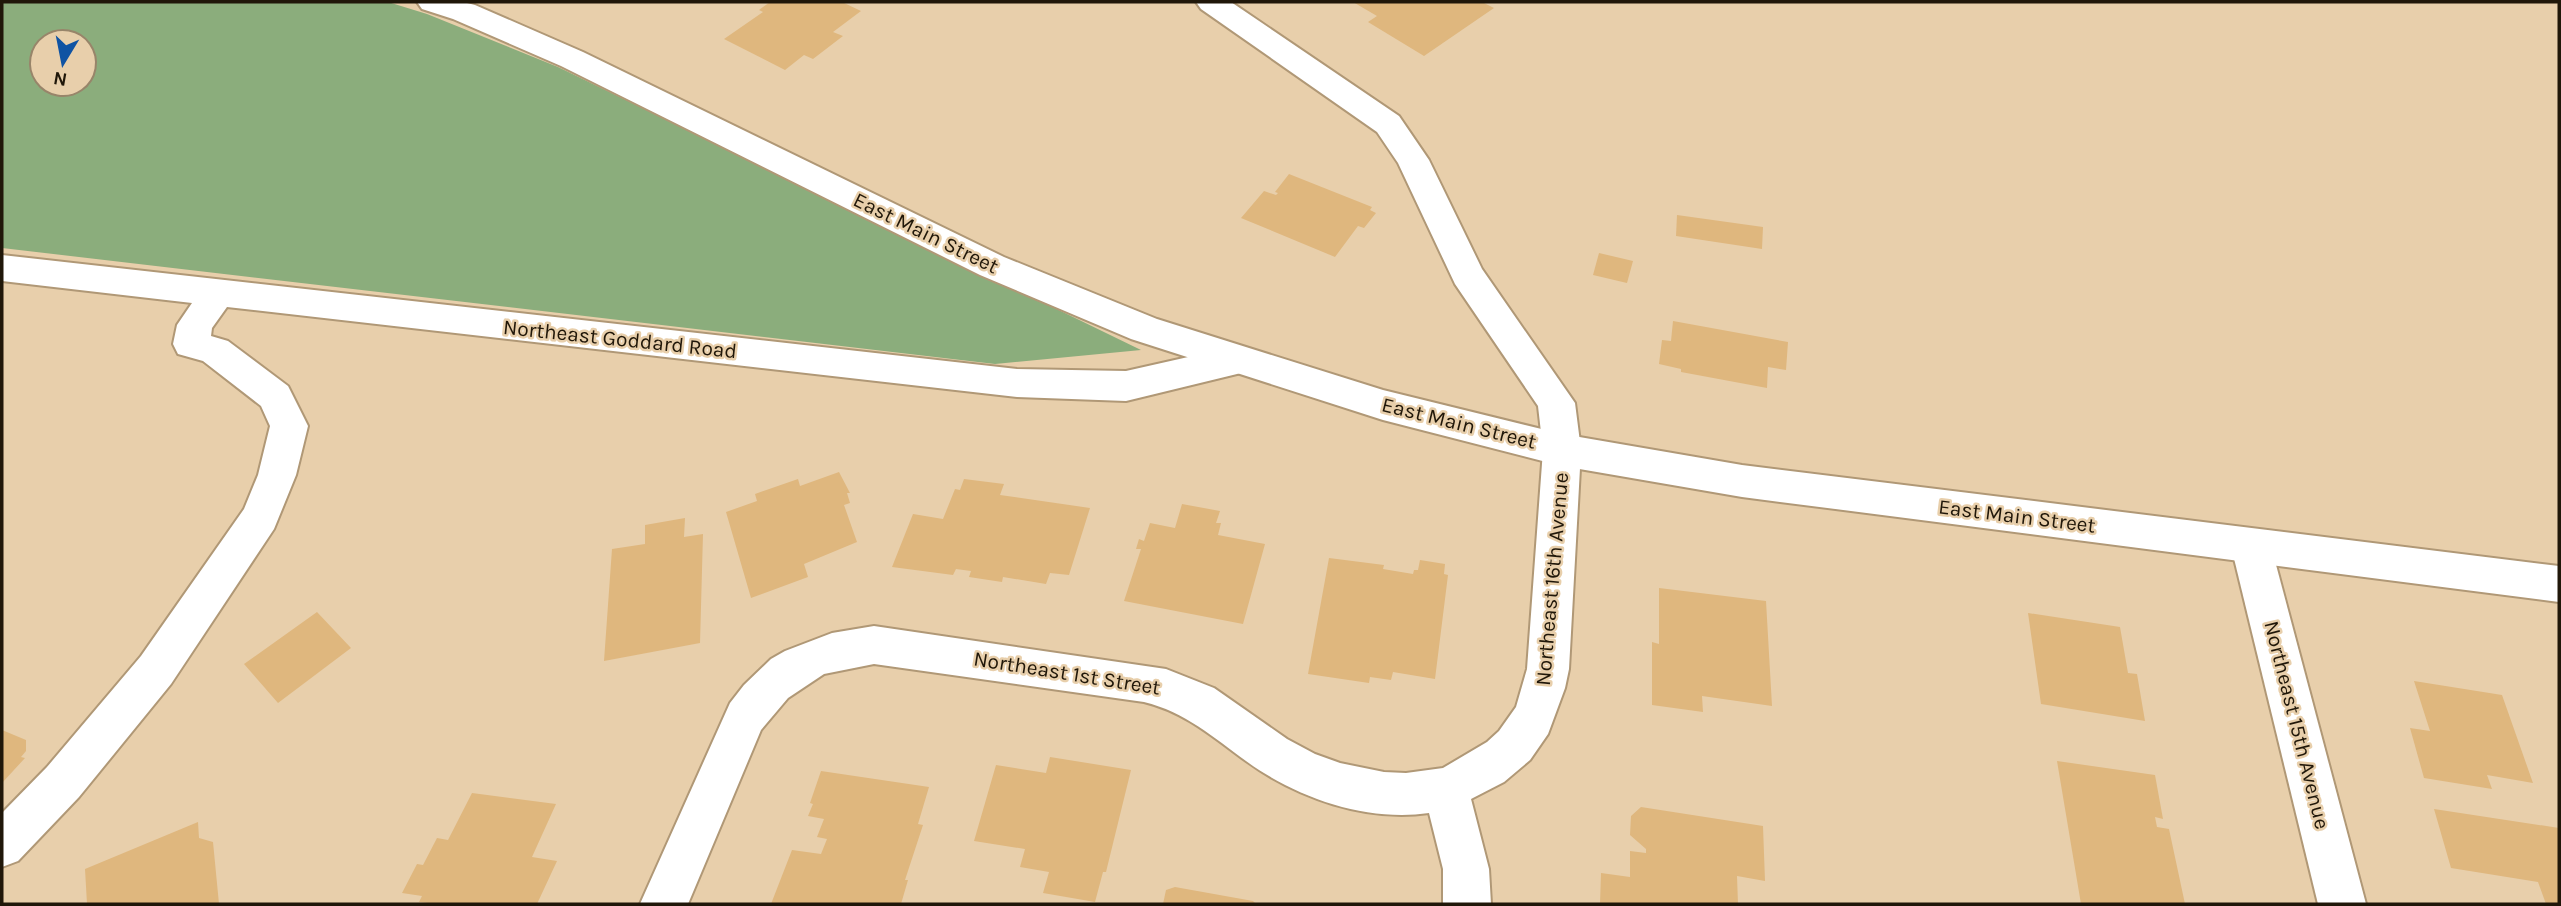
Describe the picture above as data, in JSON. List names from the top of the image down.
{
  "streets": {
    "street": [
      "East Main Street",
      "Northeast Goddard Road",
      "Northeast 16th Avenue",
      "Northeast 1st Street",
      "Northeast 15th Avenue"
    ]
  },
  "crossings": [
    ["East Main Street", "Northeast Goddard Road"],
    ["East Main Street", "Northeast 16th Avenue"],
    ["East Main Street", "Northeast 15th Avenue"],
    ["Northeast 16th Avenue", "Northeast 1st Street"]
  ],
  "north": "bottom"
}
